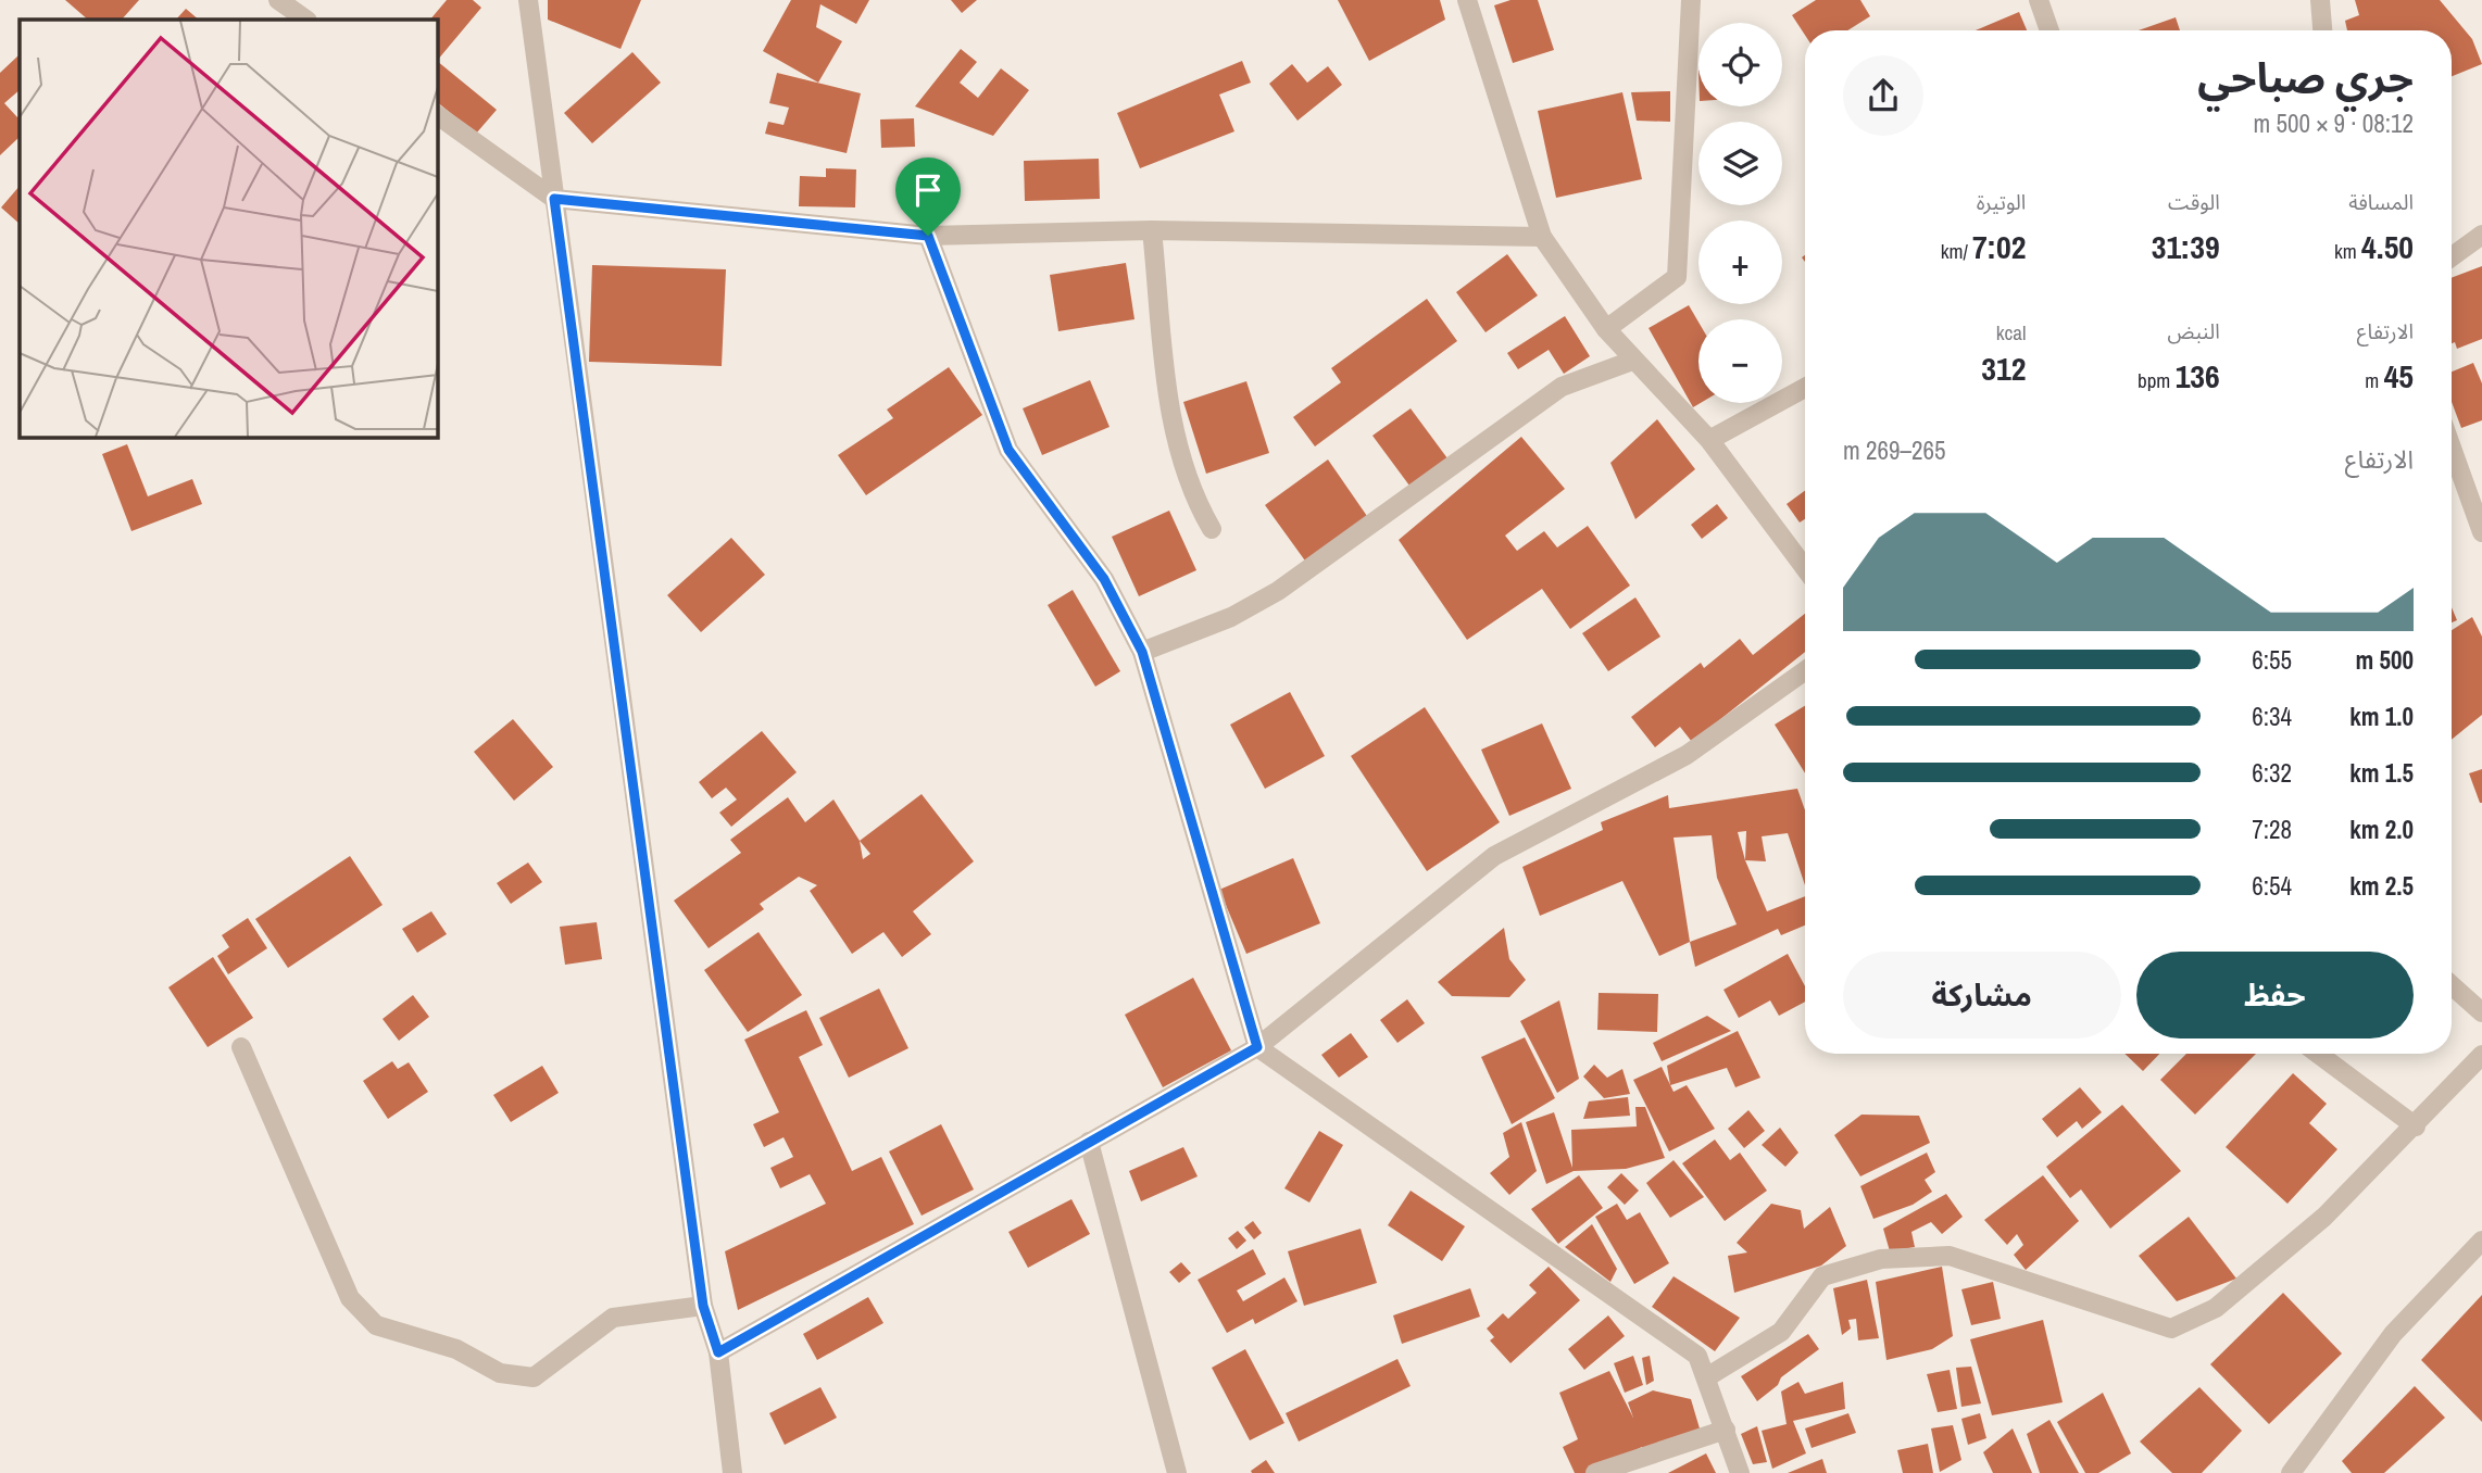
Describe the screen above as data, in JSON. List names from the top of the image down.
{
  "page": {
    "map_buttons": ["+", "−"],
    "heading": ["جري صباحي", "08:12 · 9 × 500 m"],
    "stats": [
      ["المسافة", "4.50 km"],
      ["الوقت", "31:39"],
      ["الوتيرة", "7:02 /km"],
      ["الارتفاع", "45 m"],
      ["النبض", "136 bpm"],
      ["kcal", "312"]
    ],
    "chart": ["الارتفاع", "265–269 m"],
    "list": [
      {
        "name": "500 m",
        "note": "6:55"
      },
      {
        "name": "1.0 km",
        "note": "6:34"
      },
      {
        "name": "1.5 km",
        "note": "6:32"
      },
      {
        "name": "2.0 km",
        "note": "7:28"
      },
      {
        "name": "2.5 km",
        "note": "6:54"
      }
    ],
    "buttons": ["حفظ", "مشاركة"]
  }
}
